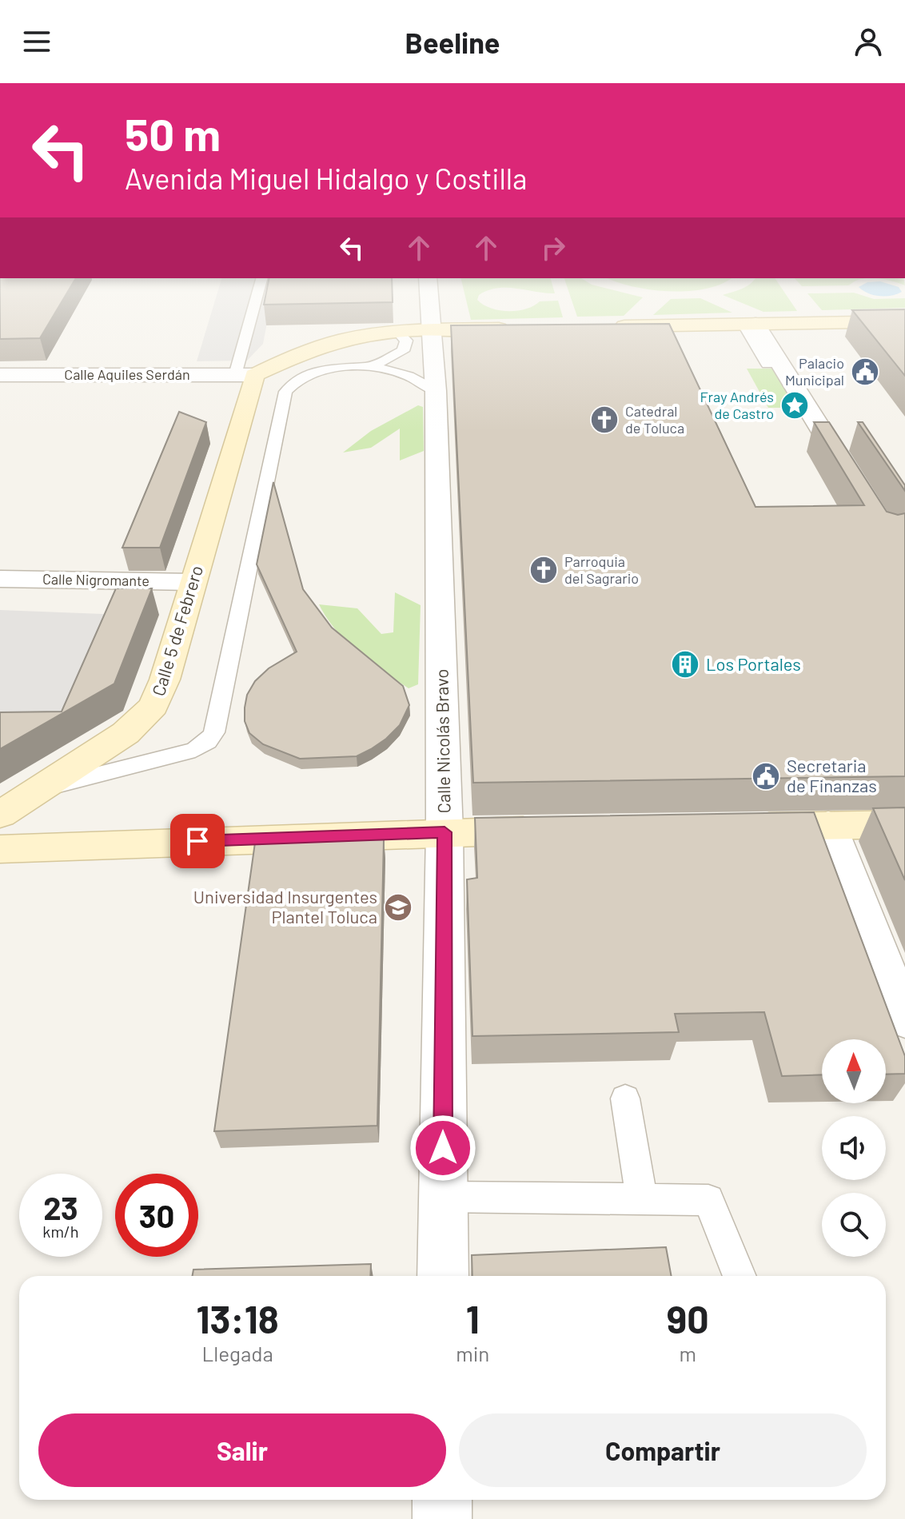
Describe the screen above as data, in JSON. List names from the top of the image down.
{
  "streets": {
    "main road": ["Calle 5 de Febrero"],
    "street": ["Calle Aquiles Serdán", "Calle Nigromante", "Calle Nicolás Bravo"]
  },
  "crossings": [
    ["Calle Aquiles Serdán", "Calle 5 de Febrero"],
    ["Calle Nigromante", "Calle 5 de Febrero"]
  ],
  "places": {
    "public building": ["Palacio Municipal", "Secretaria de Finanzas"],
    "place": ["Fray Andrés de Castro"],
    "church": ["Catedral de Toluca", "Parroquia del Sagrario"],
    "building": ["Los Portales"],
    "school or university": ["Universidad Insurgentes Plantel Toluca"]
  },
  "north": "top",
  "page": {
    "header": "Beeline",
    "turn": ["50 m", "Avenida Miguel Hidalgo y Costilla"],
    "speed": "23 km/h",
    "limit": "30",
    "eta": [
      "13:18",
      "Llegada",
      "1",
      "min",
      "90",
      "m"
    ],
    "buttons": ["Salir", "Compartir"]
  }
}
